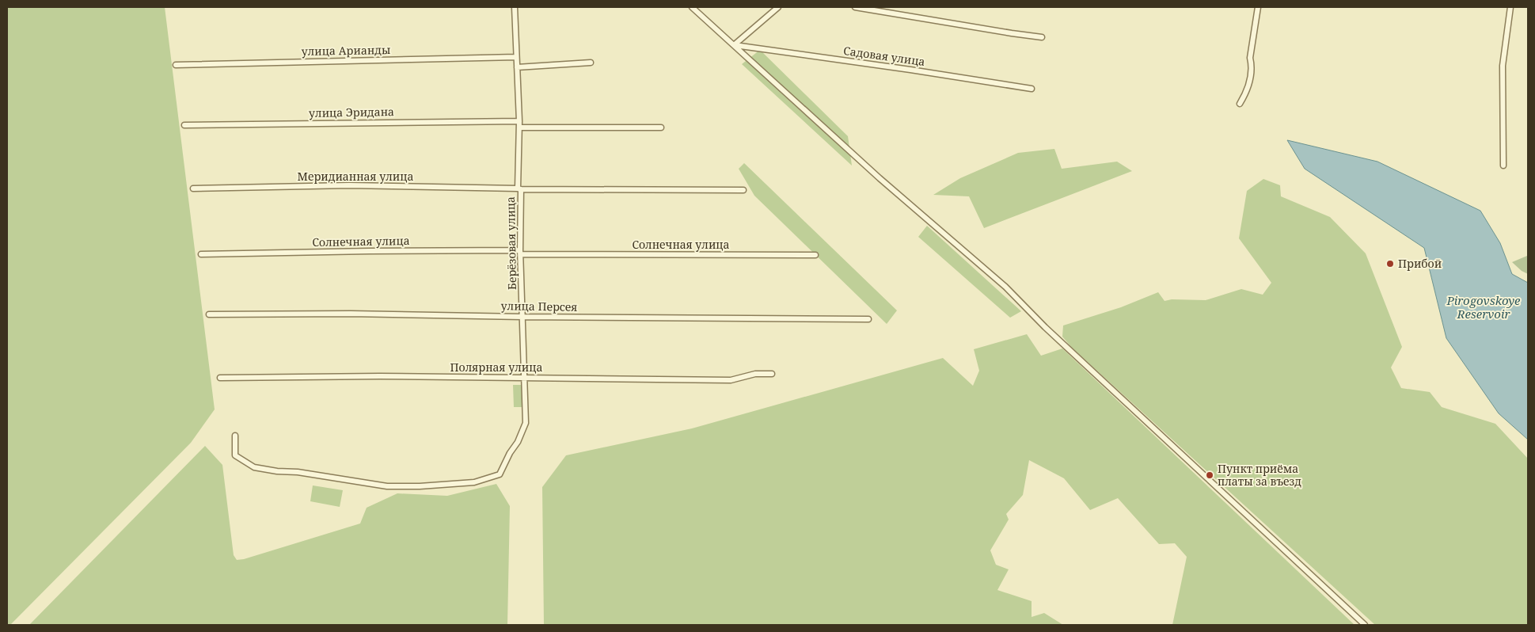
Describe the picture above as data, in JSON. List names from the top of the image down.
{
  "streets": {
    "street": [
      "улица Арианды",
      "Садовая улица",
      "улица Эридана",
      "Меридианная улица",
      "Солнечная улица",
      "Берёзовая улица",
      "улица Персея",
      "Полярная улица"
    ]
  },
  "crossings": [
    ["улица Арианды", "Берёзовая улица"],
    ["улица Эридана", "Берёзовая улица"],
    ["Меридианная улица", "Берёзовая улица"],
    ["Солнечная улица", "Берёзовая улица"],
    ["Берёзовая улица", "улица Персея"],
    ["Берёзовая улица", "Полярная улица"]
  ],
  "water": ["Pirogovskoye Reservoir"],
  "places": ["Прибой", "Пункт приёма платы за въезд"]
}
